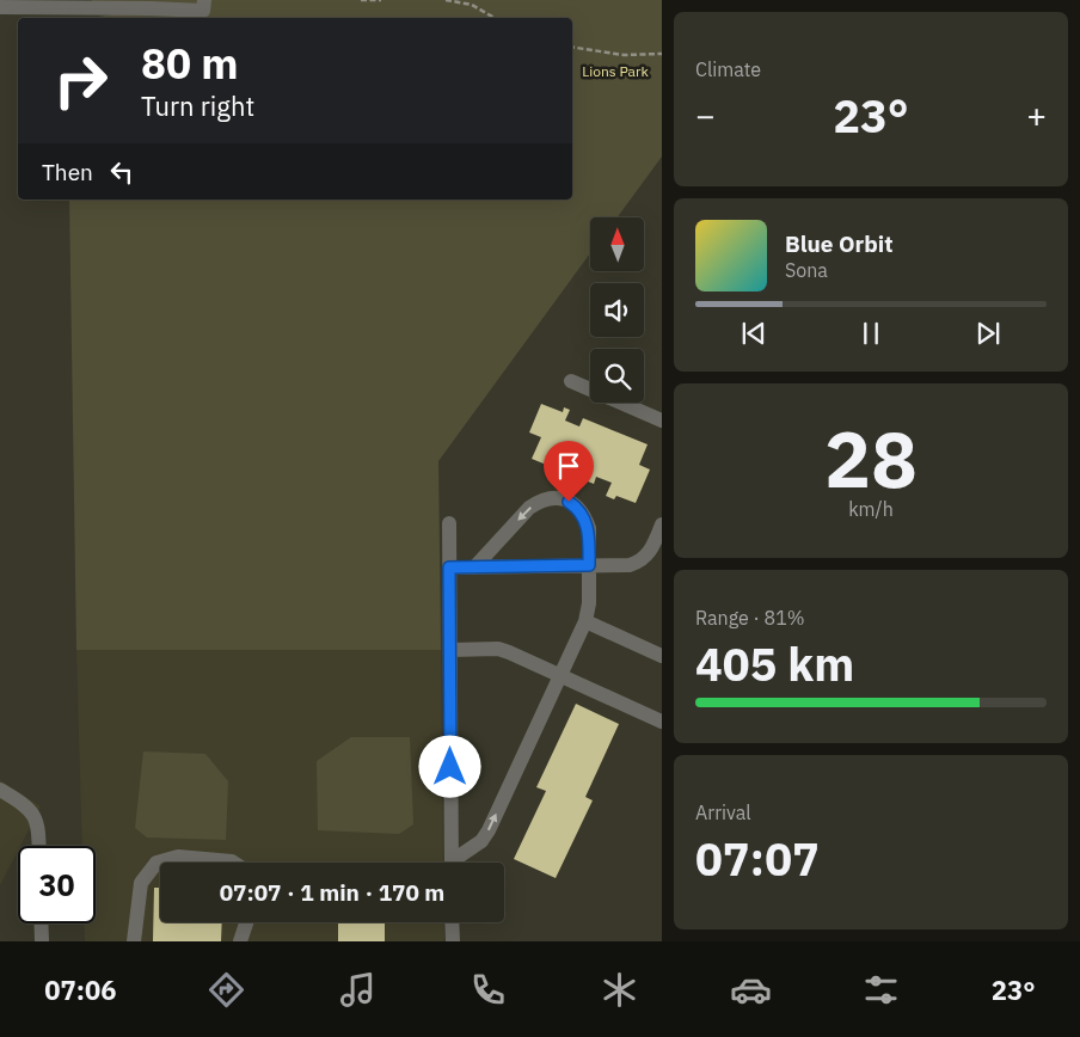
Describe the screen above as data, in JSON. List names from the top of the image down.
{
  "parks": ["Lions Park"],
  "north": "top",
  "page": {
    "tile": [
      "Climate",
      ["28", "km/h"],
      ["Range · 81%", "405 km"],
      ["Arrival", "07:07"]
    ],
    "turn": ["80 m", "Turn right"],
    "heat": ["−", "23°", "+"],
    "then": "Then",
    "song": ["Blue Orbit", "Sona"],
    "limit": "30",
    "trip": "07:07 · 1 min · 170 m",
    "tabs": ["07:06", "23°"]
  }
}
